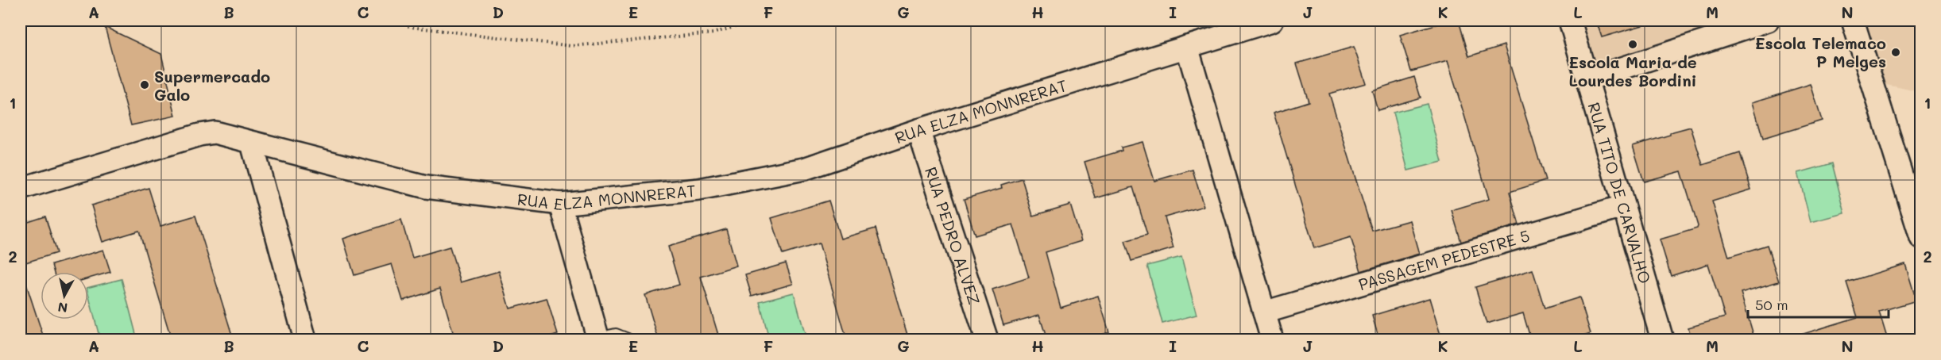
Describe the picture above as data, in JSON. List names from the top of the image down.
{
  "streets": {
    "street": [
      "RUA ELZA MONNRERAT",
      "RUA TITO DE CARVALHO",
      "RUA PEDRO ALVEZ",
      "PASSAGEM PEDESTRE 5"
    ]
  },
  "crossings": [
    ["RUA ELZA MONNRERAT", "RUA PEDRO ALVEZ"],
    ["RUA TITO DE CARVALHO", "PASSAGEM PEDESTRE 5"]
  ],
  "places": ["Escola Maria de Lourdes Bordini", "Escola Telemaco P Melges", "Supermercado Galo"],
  "scale_bar": "50 m",
  "north": "bottom",
  "grid": {
    "columns": [
      "A",
      "B",
      "C",
      "D",
      "E",
      "F",
      "G",
      "H",
      "I",
      "J",
      "K",
      "L",
      "M",
      "N"
    ],
    "rows": ["1", "2"]
  }
}
